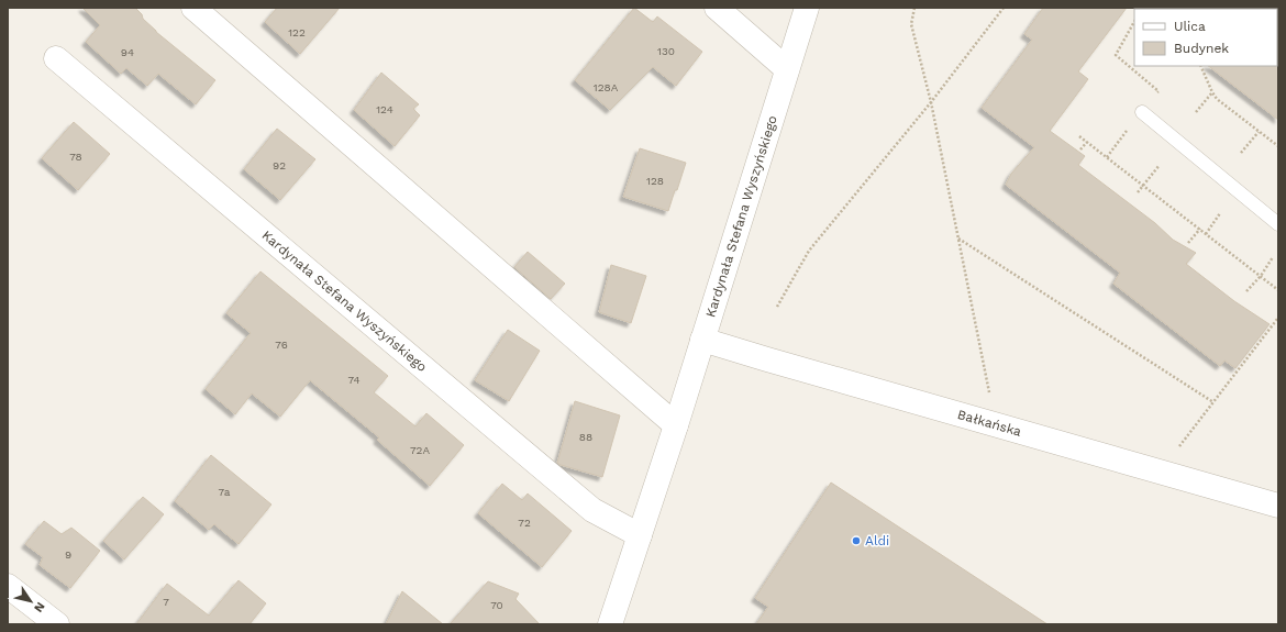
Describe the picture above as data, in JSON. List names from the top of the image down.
{
  "streets": {
    "street": ["Kardynała Stefana Wyszyńskiego", "Bałkańska"]
  },
  "crossings": [
    ["Kardynała Stefana Wyszyńskiego", "Bałkańska"]
  ],
  "places": ["Aldi"],
  "house_numbers": [
    "122",
    "130",
    "94",
    "128A",
    "124",
    "78",
    "92",
    "128",
    "76",
    "74",
    "88",
    "72A",
    "7a",
    "72",
    "9",
    "7",
    "70"
  ],
  "legend": ["Ulica", "Budynek"],
  "north": "bottom right"
}
